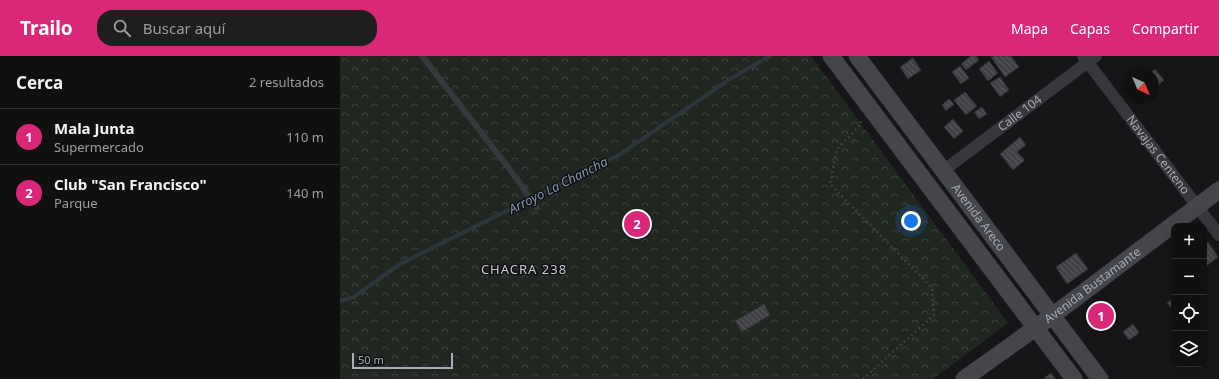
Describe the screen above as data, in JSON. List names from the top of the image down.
{
  "streets": {
    "main road": ["Avenida Areco", "Avenida Bustamante"],
    "street": ["Calle 104", "Navajas Centeno"]
  },
  "crossings": [
    ["Calle 104", "Navajas Centeno"],
    ["Calle 104", "Avenida Areco"],
    ["Navajas Centeno", "Avenida Bustamante"],
    ["Avenida Areco", "Avenida Bustamante"]
  ],
  "districts": ["CHACRA 238"],
  "water": ["Arroyo La Chancha"],
  "scale_bar": "50 m",
  "north": "bottom right",
  "page": {
    "header": "Trailo",
    "search": "Buscar aquí",
    "nav": ["Mapa", "Capas", "Compartir"],
    "heading": ["Cerca", "2 resultados"],
    "list": [
      {
        "mark": "1",
        "name": "Mala Junta",
        "note": "Supermercado",
        "value": "110 m"
      },
      {
        "mark": "2",
        "name": "Club \"San Francisco\"",
        "note": "Parque",
        "value": "140 m"
      }
    ],
    "pins": ["2", "1"],
    "map_buttons": ["+", "−"],
    "scale": "50 m"
  }
}
